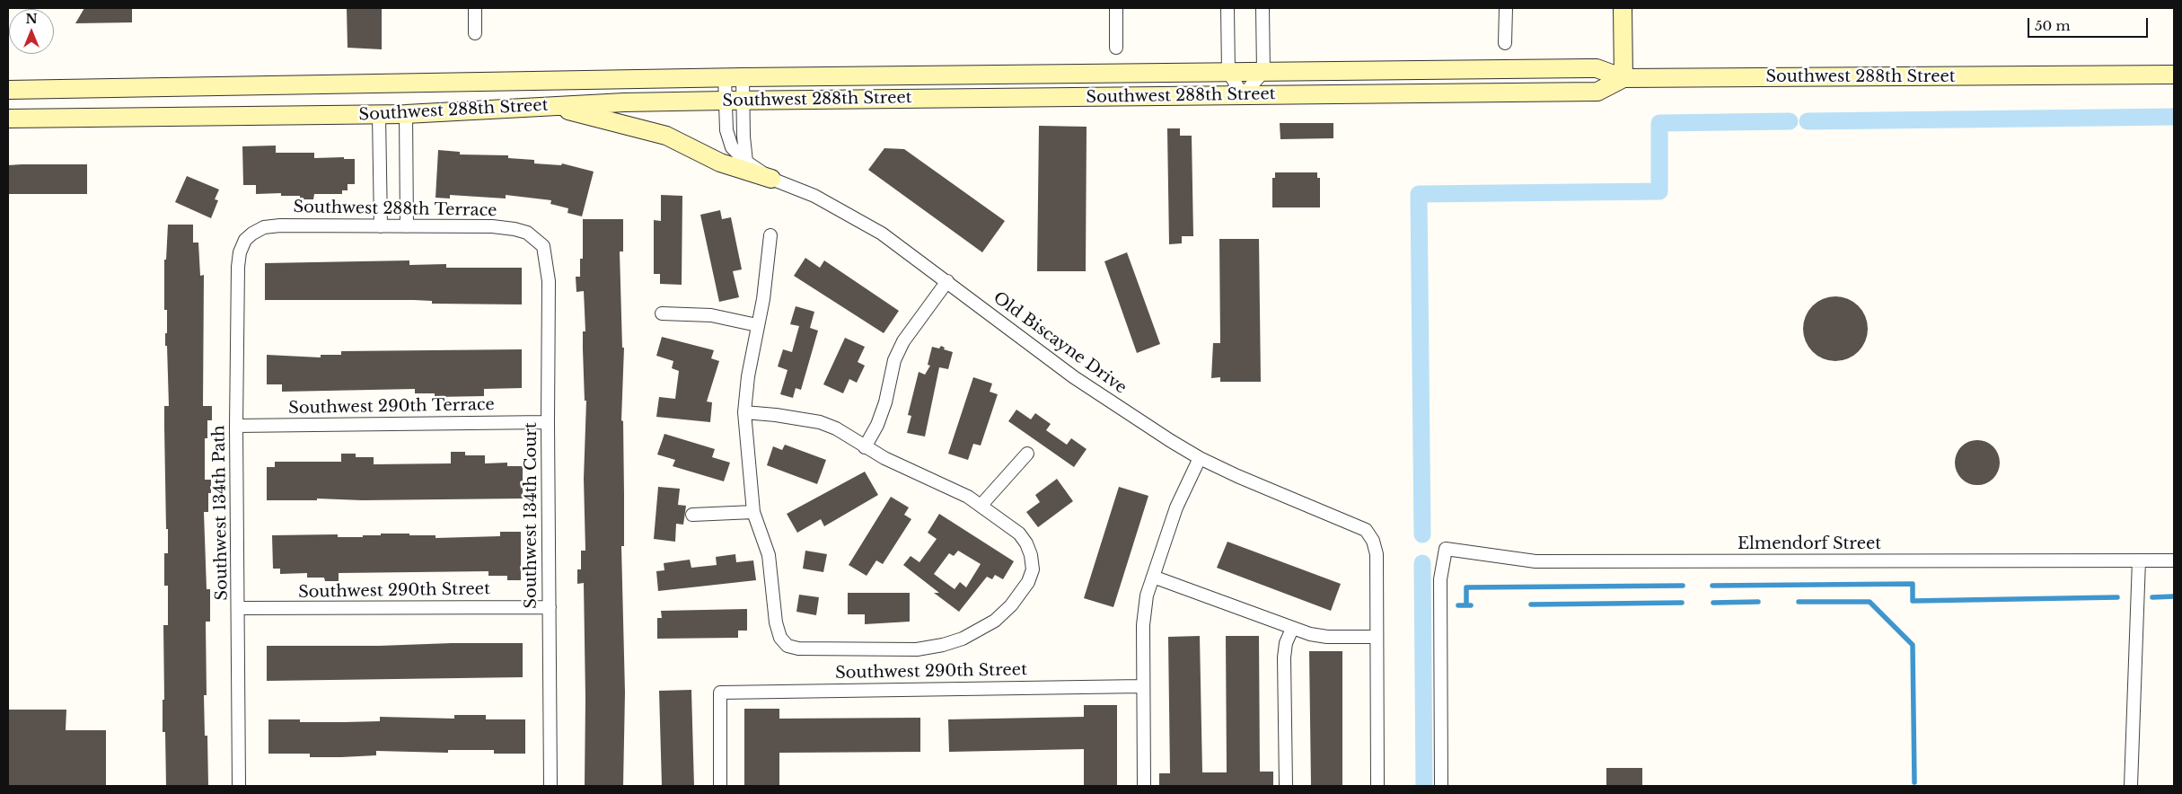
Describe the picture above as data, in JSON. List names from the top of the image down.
{
  "streets": {
    "main road": ["Southwest 288th Street"],
    "street": [
      "Southwest 288th Terrace",
      "Old Biscayne Drive",
      "Southwest 290th Terrace",
      "Southwest 134th Path",
      "Southwest 134th Court",
      "Elmendorf Street",
      "Southwest 290th Street"
    ]
  },
  "crossings": [
    ["Southwest 288th Street", "Old Biscayne Drive"],
    ["Southwest 288th Terrace", "Southwest 134th Path"],
    ["Southwest 288th Terrace", "Southwest 134th Court"],
    ["Southwest 290th Terrace", "Southwest 134th Path"],
    ["Southwest 290th Terrace", "Southwest 134th Court"],
    ["Southwest 134th Path", "Southwest 290th Street"],
    ["Southwest 134th Court", "Southwest 290th Street"]
  ],
  "scale_bar": "50 m",
  "north": "top"
}
